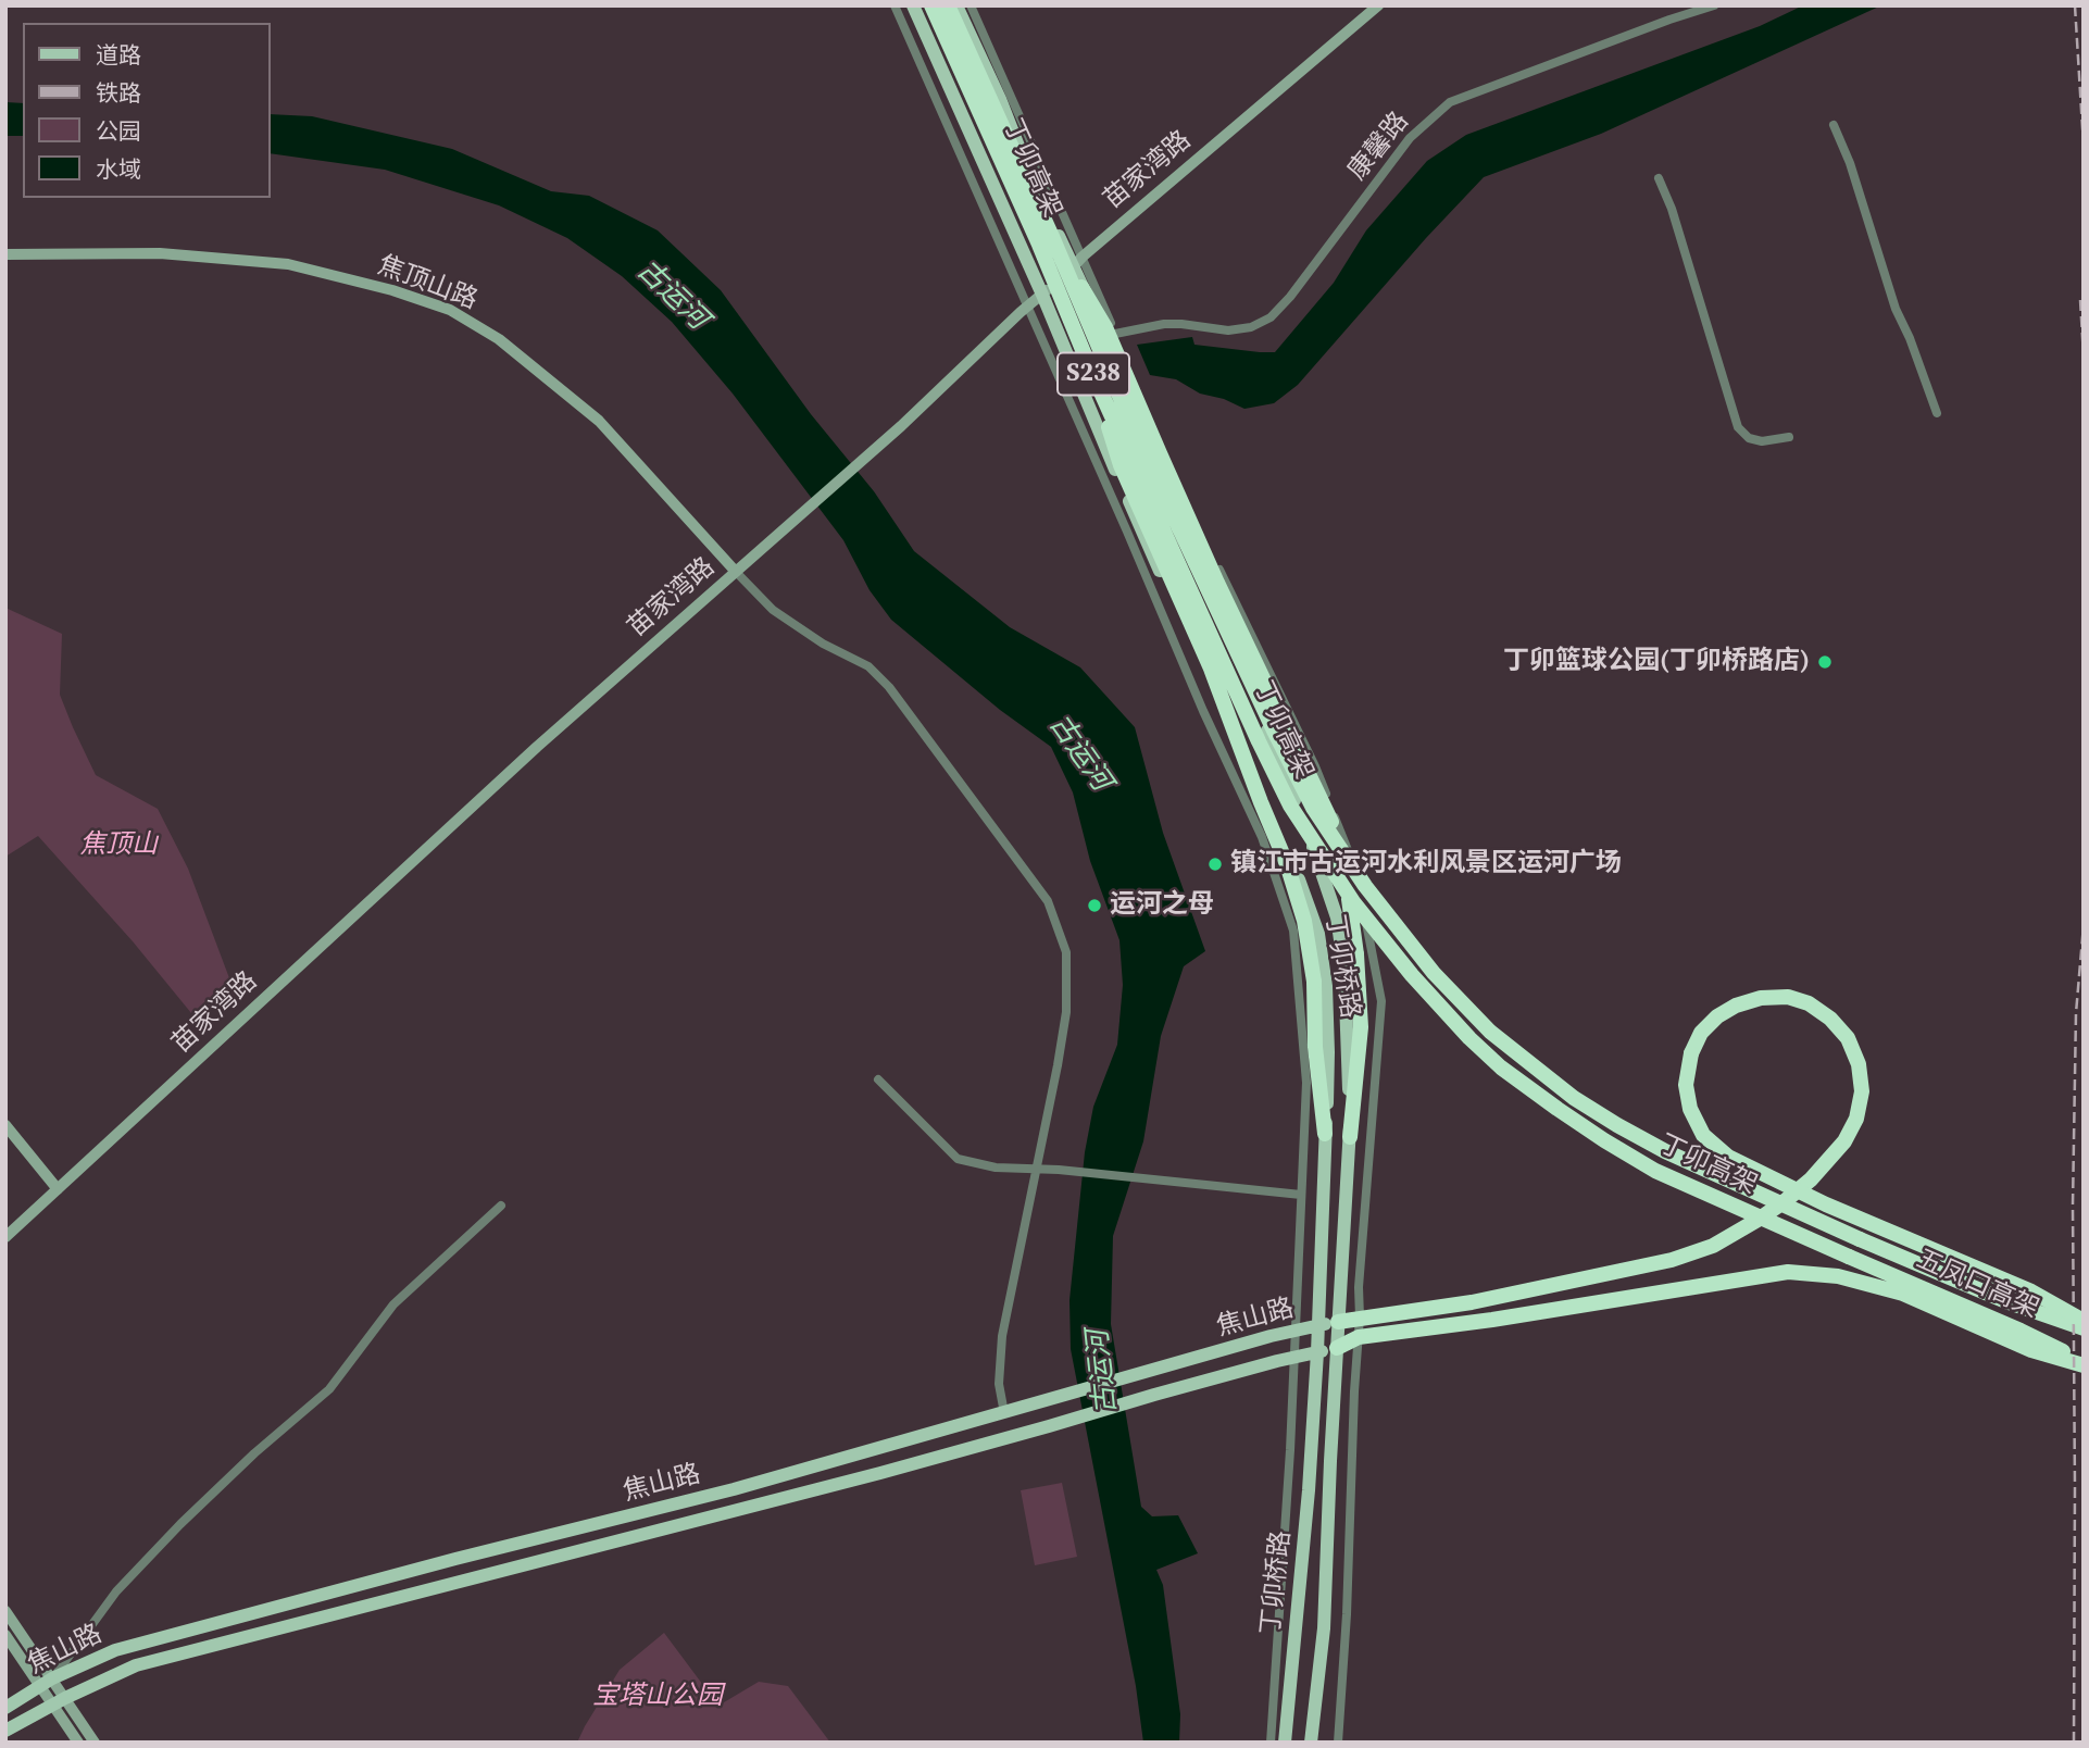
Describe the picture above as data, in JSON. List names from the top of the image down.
{
  "streets": {
    "highway": ["丁卯高架", "S238", "五凤口高架"],
    "main road": ["丁卯桥路", "焦山路"],
    "street": ["康馨路", "苗家湾路", "焦顶山路"]
  },
  "crossings": [
    ["丁卯高架", "五凤口高架"],
    ["苗家湾路", "焦顶山路"],
    ["苗家湾路", "丁卯桥路"],
    ["丁卯桥路", "焦山路"]
  ],
  "water": ["古运河"],
  "parks": ["焦顶山", "宝塔山公园"],
  "places": ["丁卯篮球公园(丁卯桥路店)", "镇江市古运河水利风景区运河广场", "运河之母"],
  "legend": [
    "道路",
    "铁路",
    "公园",
    "水域"
  ]
}
